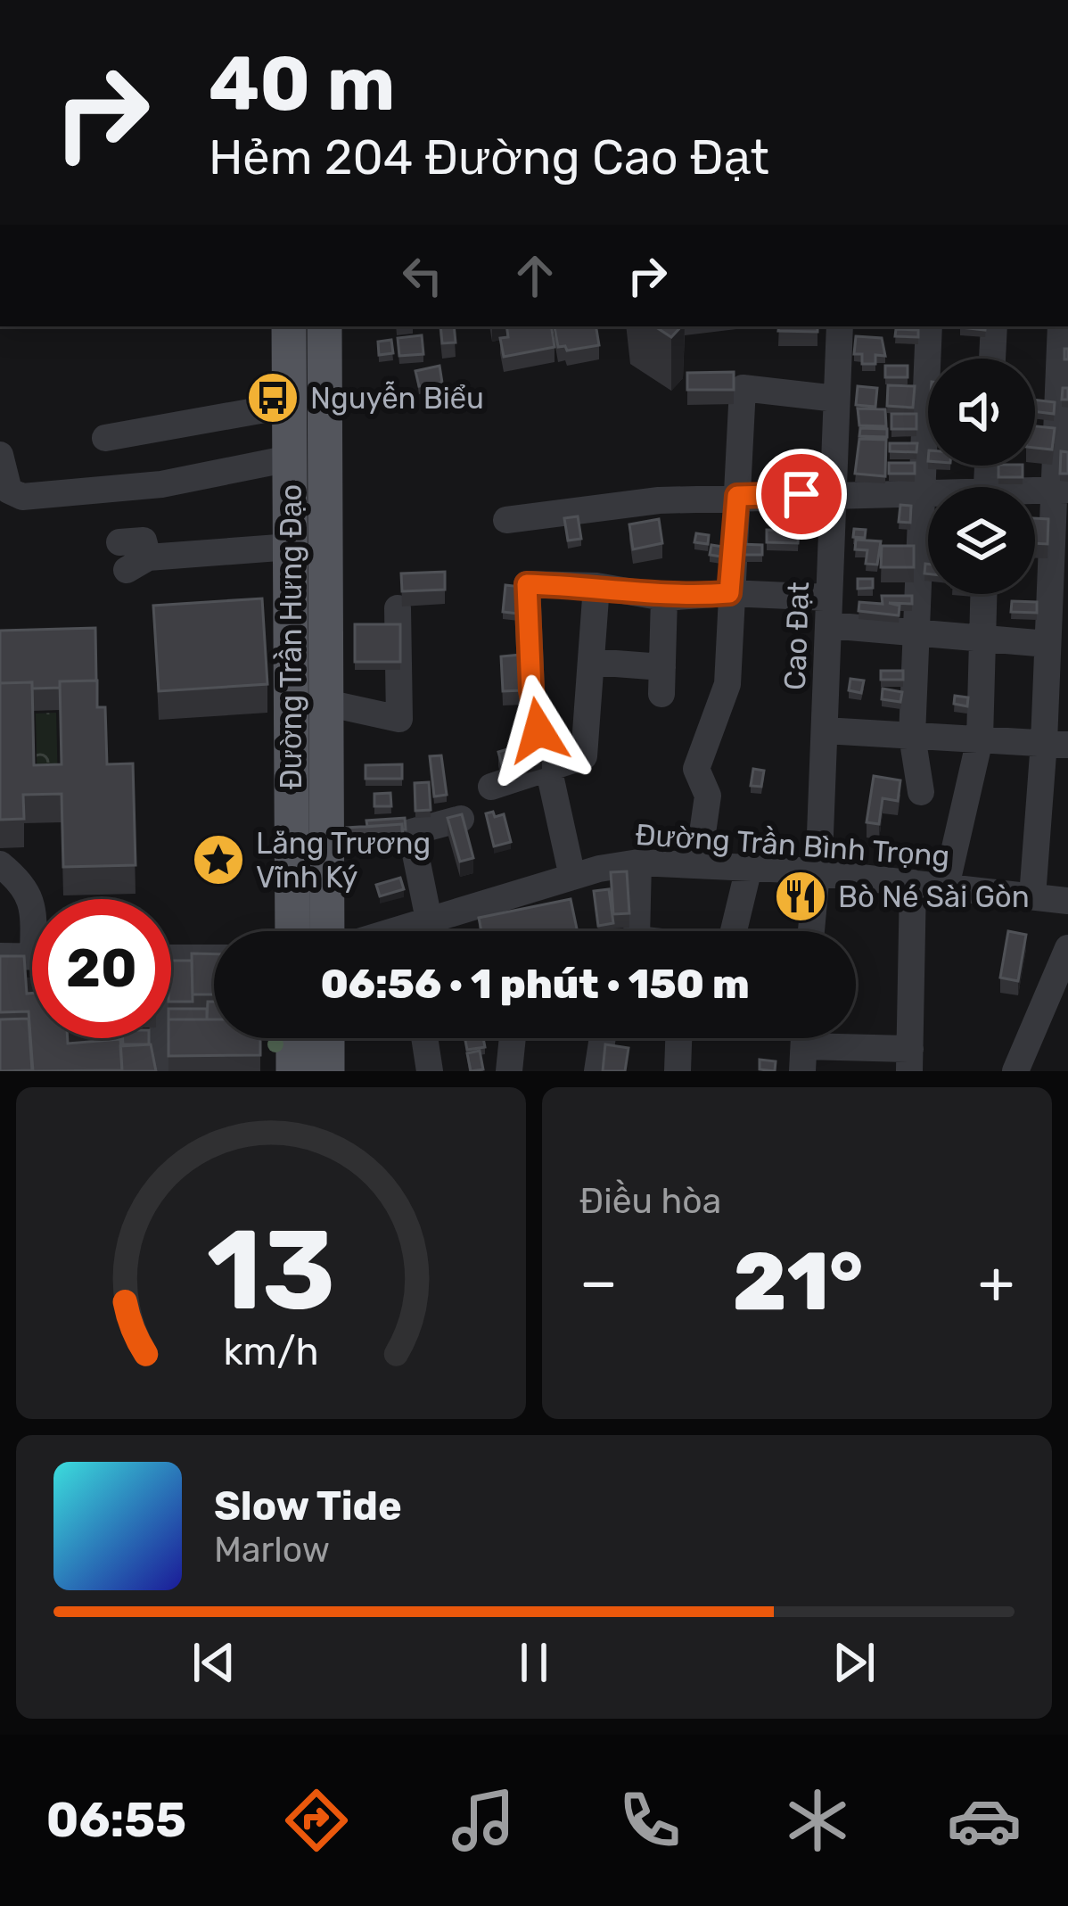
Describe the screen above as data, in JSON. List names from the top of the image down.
{
  "streets": {
    "main road": ["Đường Trần Hưng Đạo"],
    "street": ["Cao Đạt", "Đường Trần Bình Trọng"]
  },
  "crossings": [
    ["Cao Đạt", "Đường Trần Bình Trọng"]
  ],
  "places": {
    "bus stop": ["Nguyễn Biểu"],
    "place": ["Lăng Trương Vĩnh Ký"],
    "restaurant": ["Bò Né Sài Gòn"]
  },
  "page": {
    "turn": ["40 m", "Hẻm 204 Đường Cao Đạt"],
    "limit": "20",
    "trip": "06:56 · 1 phút · 150 m",
    "tile": "Điều hòa",
    "heat": ["−", "21°", "+"],
    "song": ["Slow Tide", "Marlow"],
    "tabs": "06:55",
    "gauge": ["13", "km/h"]
  }
}
